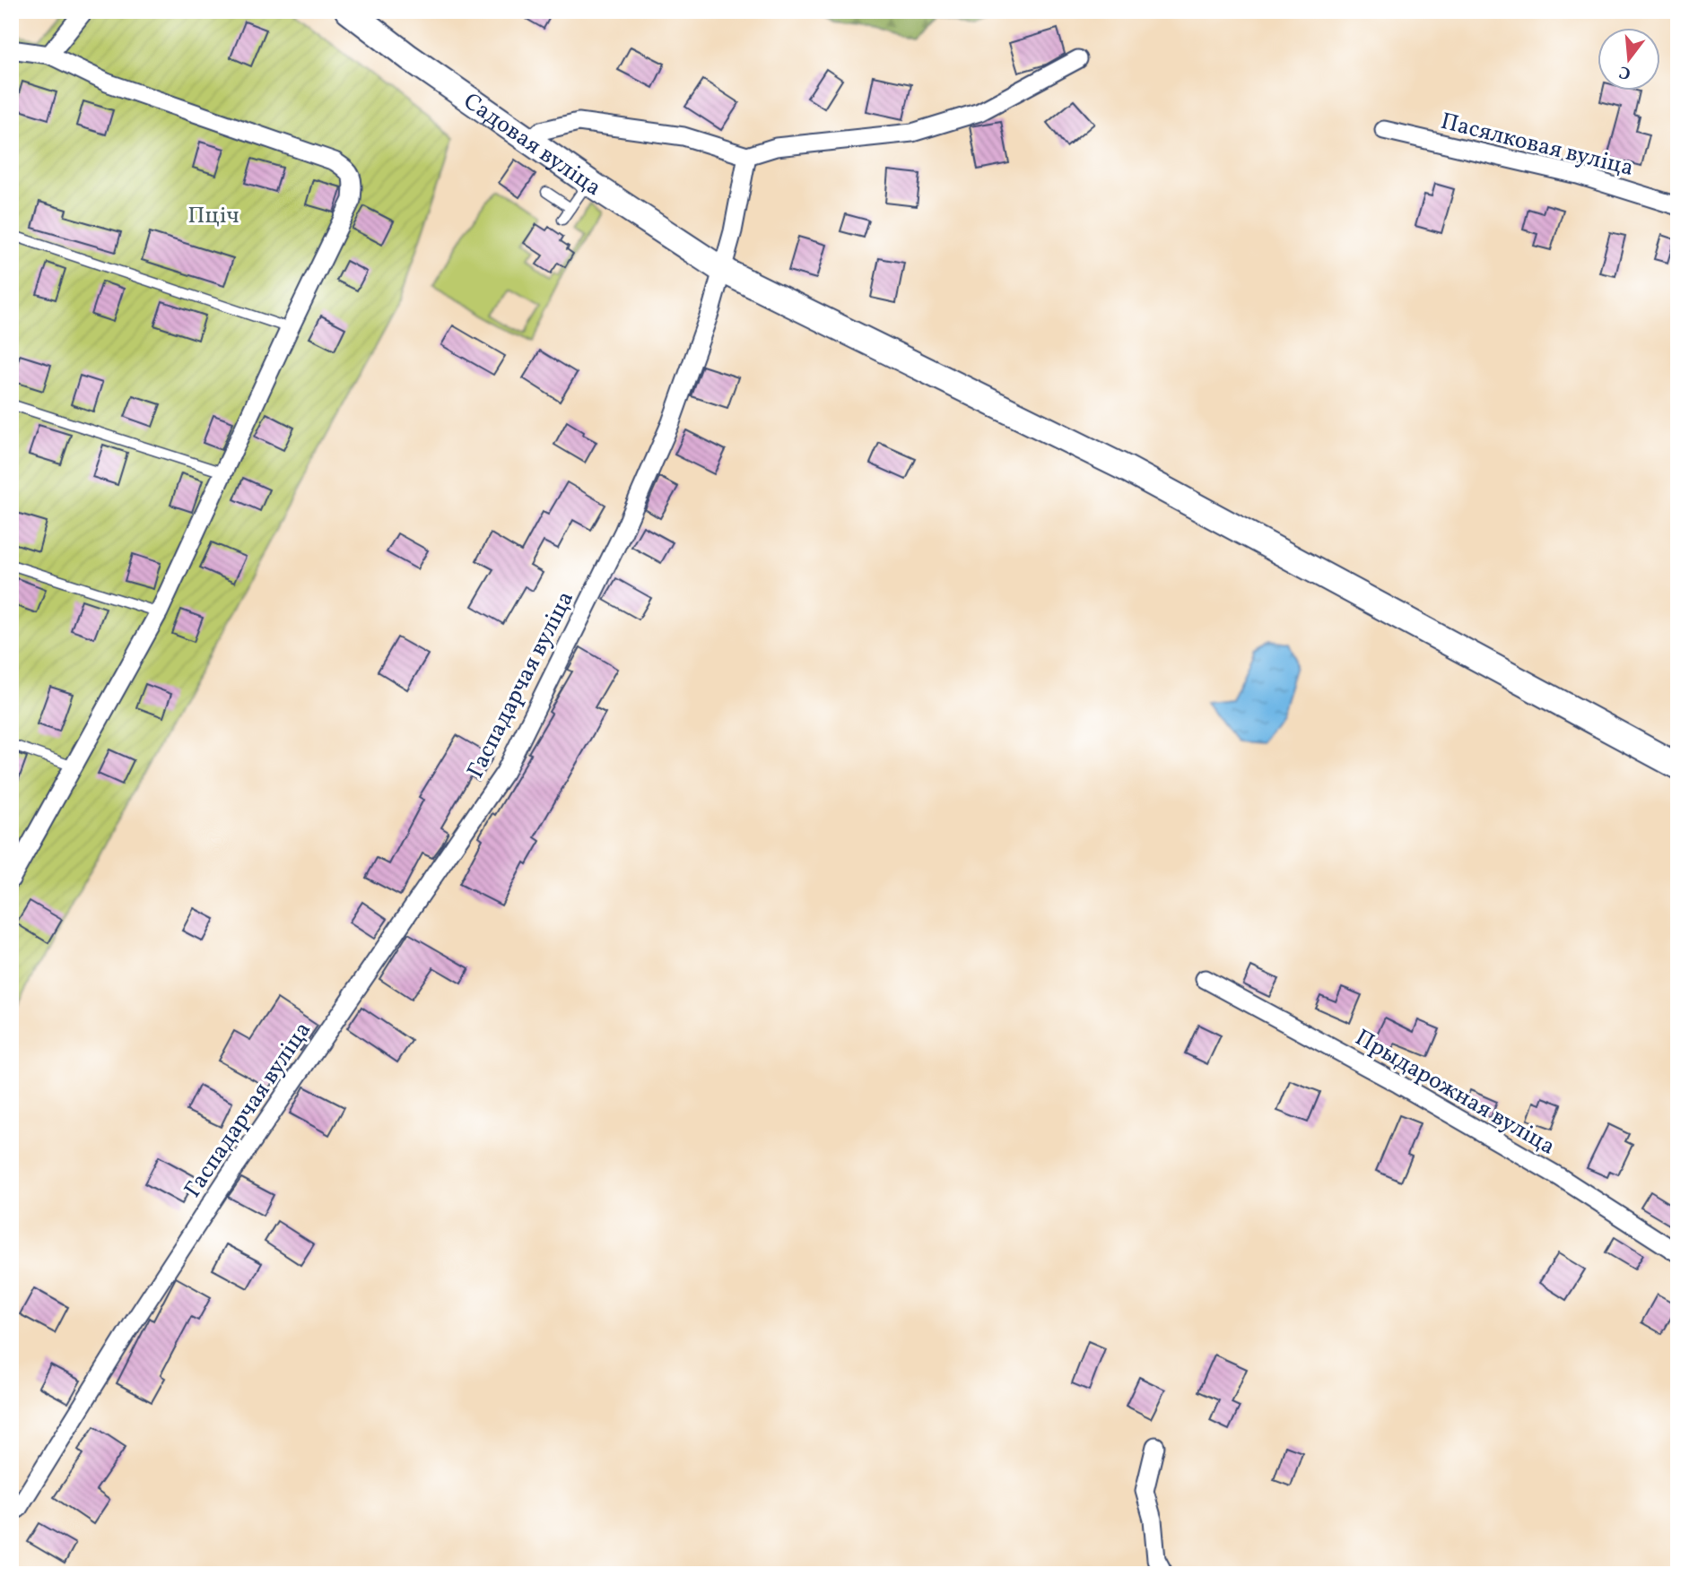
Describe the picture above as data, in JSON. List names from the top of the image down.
{
  "streets": {
    "street": [
      "Садовая вуліца",
      "Пасялковая вуліца",
      "Гаспадарчая вуліца",
      "Прыдарожная вуліца"
    ]
  },
  "crossings": [
    ["Садовая вуліца", "Гаспадарчая вуліца"]
  ],
  "parks": ["Пціч"],
  "north": "bottom"
}
